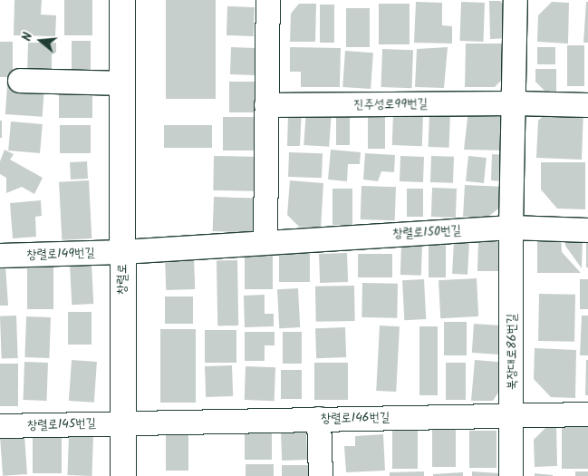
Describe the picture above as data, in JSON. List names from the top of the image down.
{
  "streets": {
    "street": [
      "진주성로99번길",
      "창렬로150번길",
      "창렬로149번길",
      "창렬로",
      "북장대로86번길",
      "창렬로146번길",
      "창렬로145번길"
    ]
  },
  "crossings": [
    ["창렬로150번길", "창렬로149번길"],
    ["창렬로150번길", "창렬로"],
    ["창렬로150번길", "북장대로86번길"],
    ["창렬로149번길", "창렬로"],
    ["창렬로", "창렬로146번길"],
    ["창렬로", "창렬로145번길"],
    ["북장대로86번길", "창렬로146번길"],
    ["창렬로146번길", "창렬로145번길"]
  ],
  "north": "left"
}
